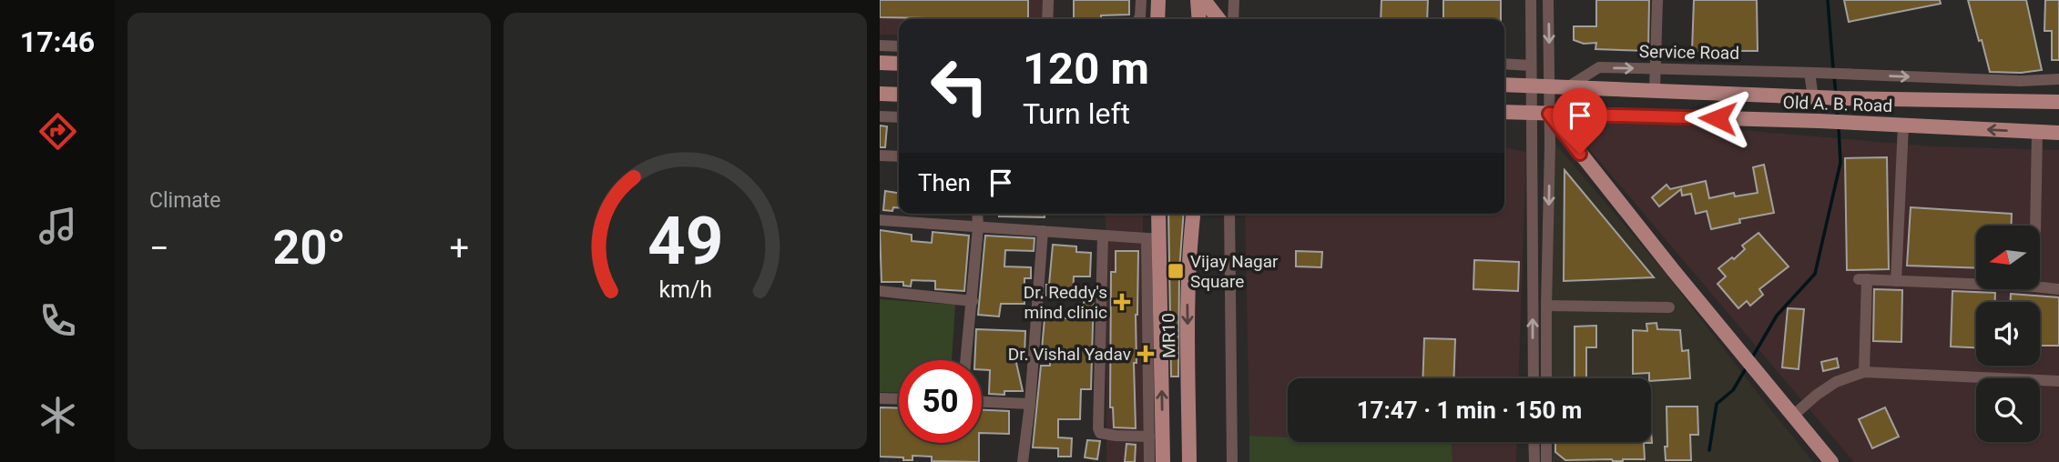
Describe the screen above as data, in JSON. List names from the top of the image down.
{
  "streets": {
    "main road": ["Old A. B. Road", "MR10"],
    "street": ["Service Road"]
  },
  "crossings": [
    ["Service Road", "Old A. B. Road"]
  ],
  "one_way": ["Service Road"],
  "places": {
    "transit": ["Vijay Nagar Square"],
    "health": ["Dr. Reddy's mind clinic", "Dr. Vishal Yadav"]
  },
  "north": "left",
  "page": {
    "tabs": "17:46",
    "tile": "Climate",
    "turn": ["120 m", "Turn left"],
    "then": "Then",
    "heat": ["−", "20°", "+"],
    "limit": "50",
    "trip": "17:47 · 1 min · 150 m",
    "gauge": ["49", "km/h"]
  }
}
